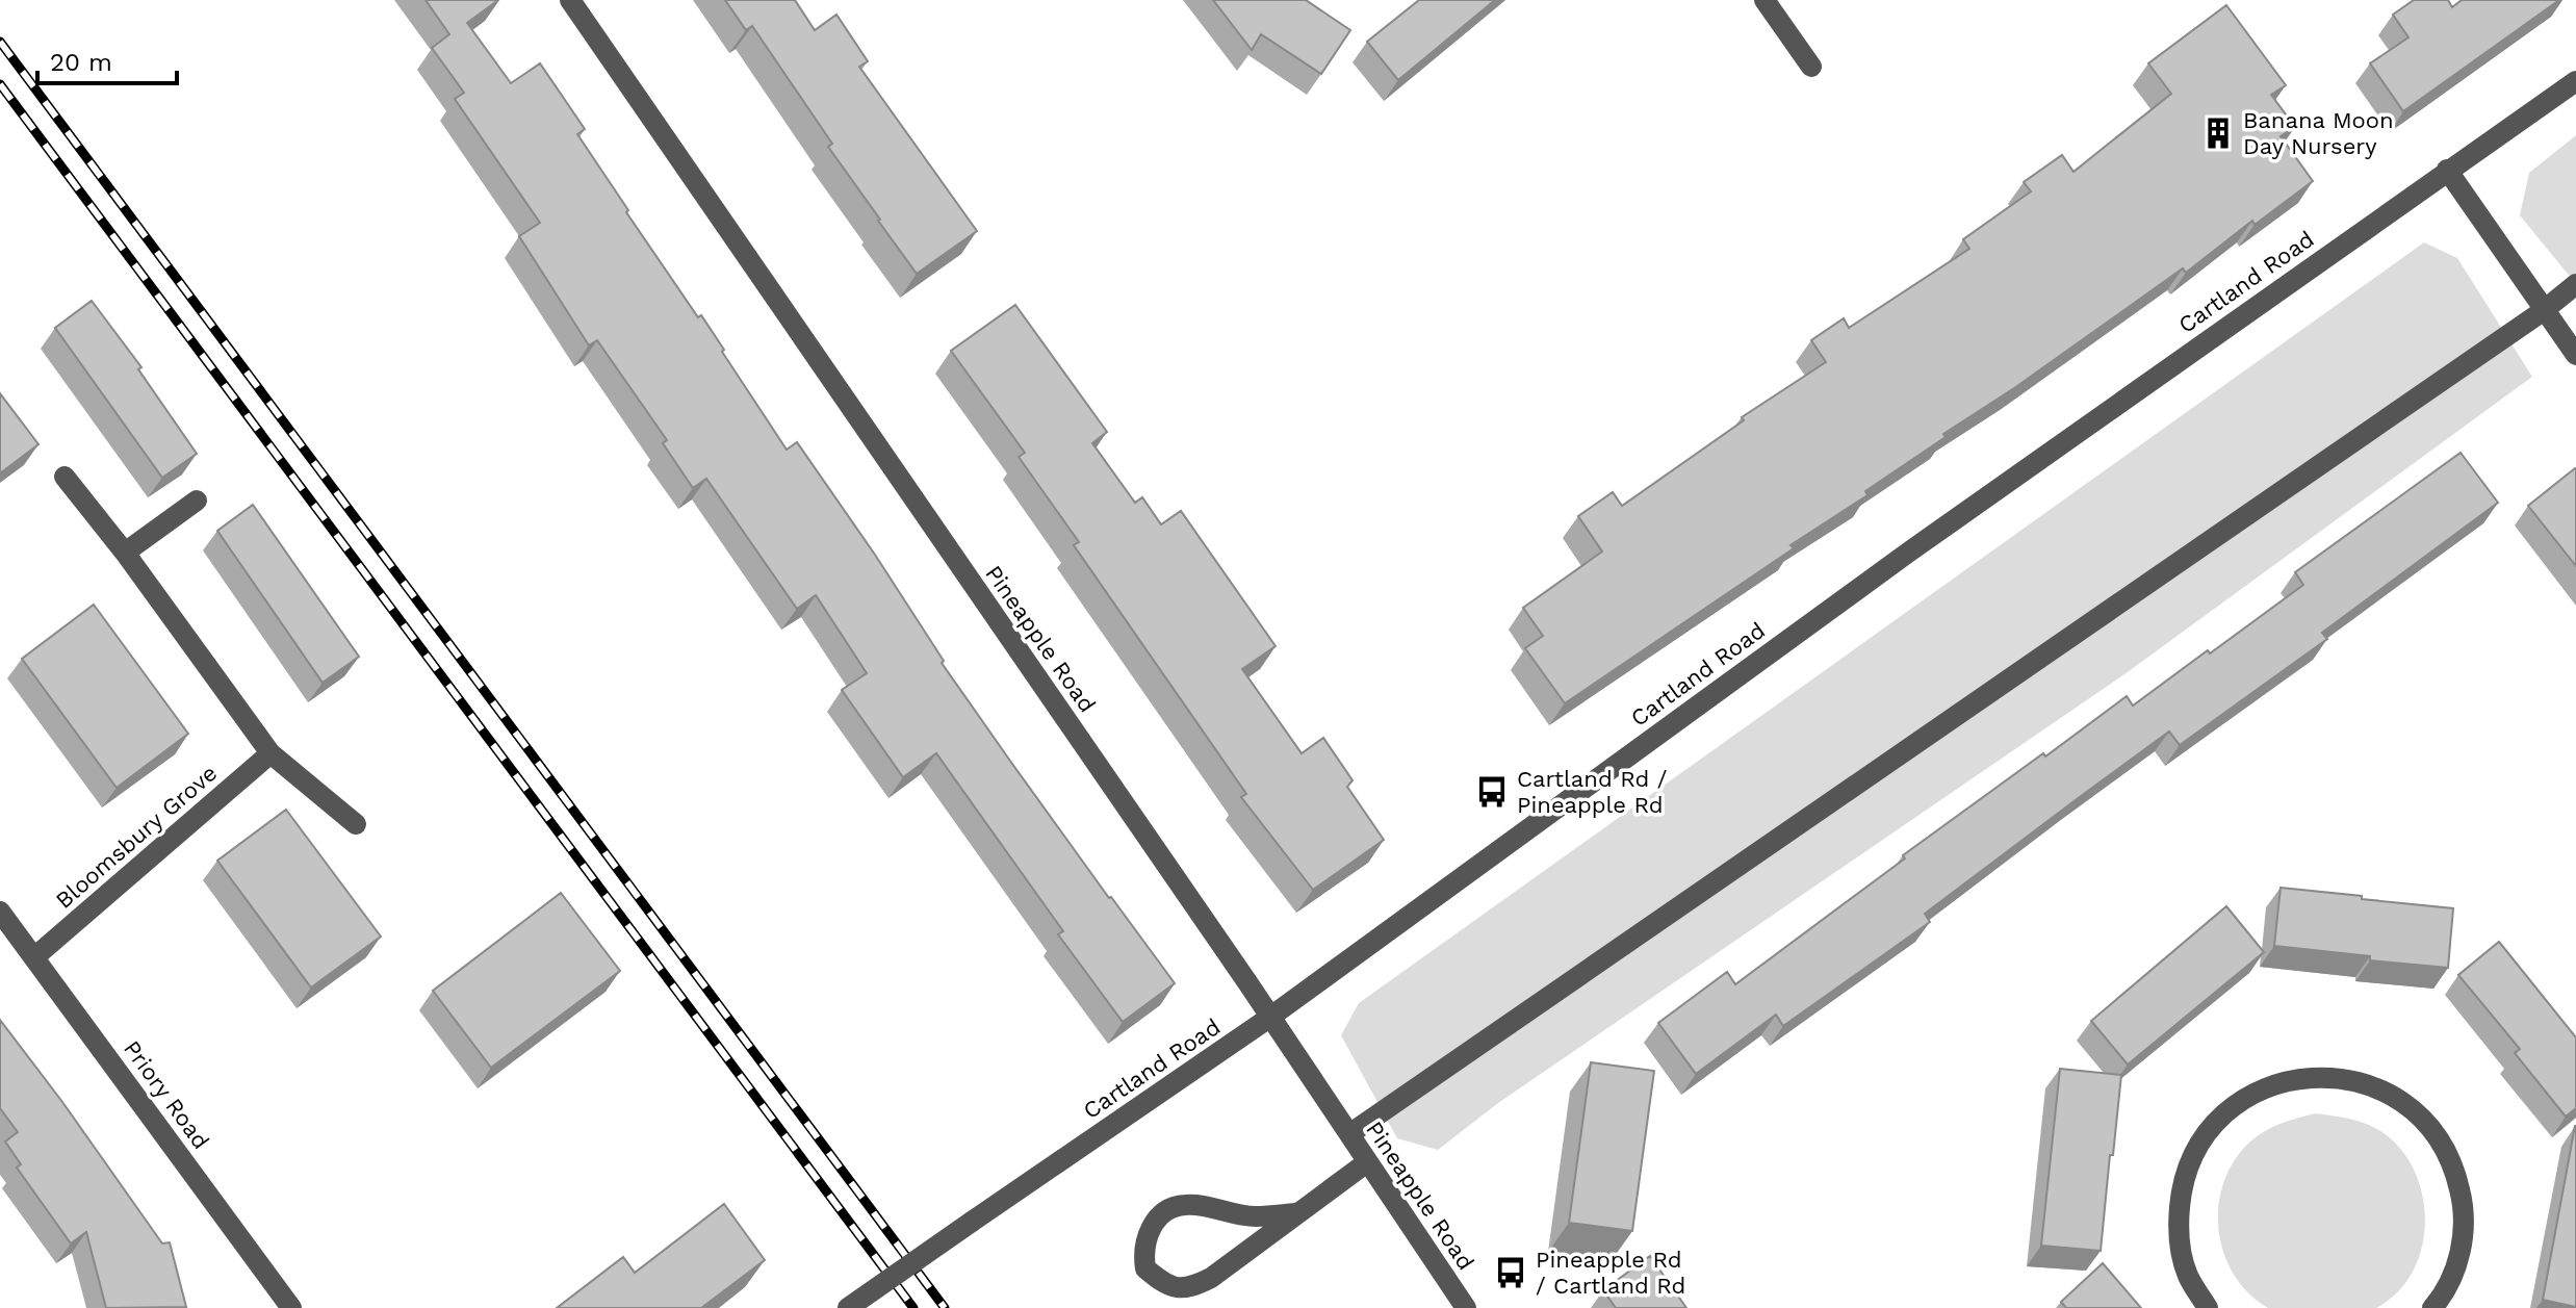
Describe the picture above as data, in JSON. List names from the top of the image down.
{
  "streets": {
    "street": [
      "Cartland Road",
      "Pineapple Road",
      "Bloomsbury Grove",
      "Priory Road"
    ]
  },
  "crossings": [
    ["Cartland Road", "Pineapple Road"],
    ["Bloomsbury Grove", "Priory Road"]
  ],
  "places": {
    "building": ["Banana Moon Day Nursery"],
    "bus stop": ["Cartland Rd / Pineapple Rd", "Pineapple Rd / Cartland Rd"]
  },
  "scale_bar": "20 m"
}
